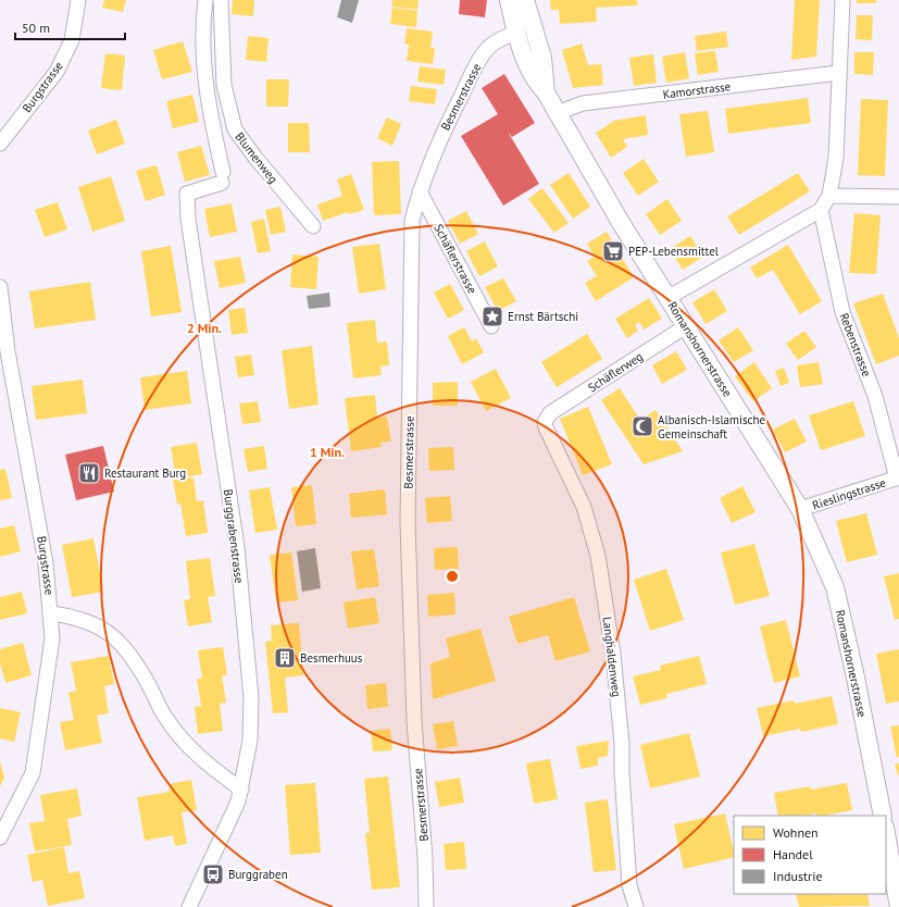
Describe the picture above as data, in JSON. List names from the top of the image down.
{
  "streets": {
    "street": [
      "Burgstrasse",
      "Kamorstrasse",
      "Besmerstrasse",
      "Blumenweg",
      "Schäflerstrasse",
      "Rebenstrasse",
      "Romanshornerstrasse",
      "Schäflerweg",
      "Rieslingstrasse",
      "Burggrabenstrasse",
      "Langhaldenweg"
    ]
  },
  "crossings": [
    ["Kamorstrasse", "Romanshornerstrasse"],
    ["Besmerstrasse", "Schäflerstrasse"],
    ["Besmerstrasse", "Romanshornerstrasse"],
    ["Rebenstrasse", "Rieslingstrasse"],
    ["Romanshornerstrasse", "Schäflerweg"],
    ["Romanshornerstrasse", "Rieslingstrasse"],
    ["Schäflerweg", "Langhaldenweg"]
  ],
  "places": {
    "supermarket": ["PEP-Lebensmittel"],
    "place": ["Ernst Bärtschi"],
    "mosque": ["Albanisch-Islamische Gemeinschaft"],
    "restaurant": ["Restaurant Burg"],
    "building": ["Besmerhuus"],
    "bus stop": ["Burggraben"]
  },
  "legend": ["Wohnen", "Handel", "Industrie"],
  "scale_bar": "50 m",
  "rings": ["2 Min.", "1 Min."]
}
